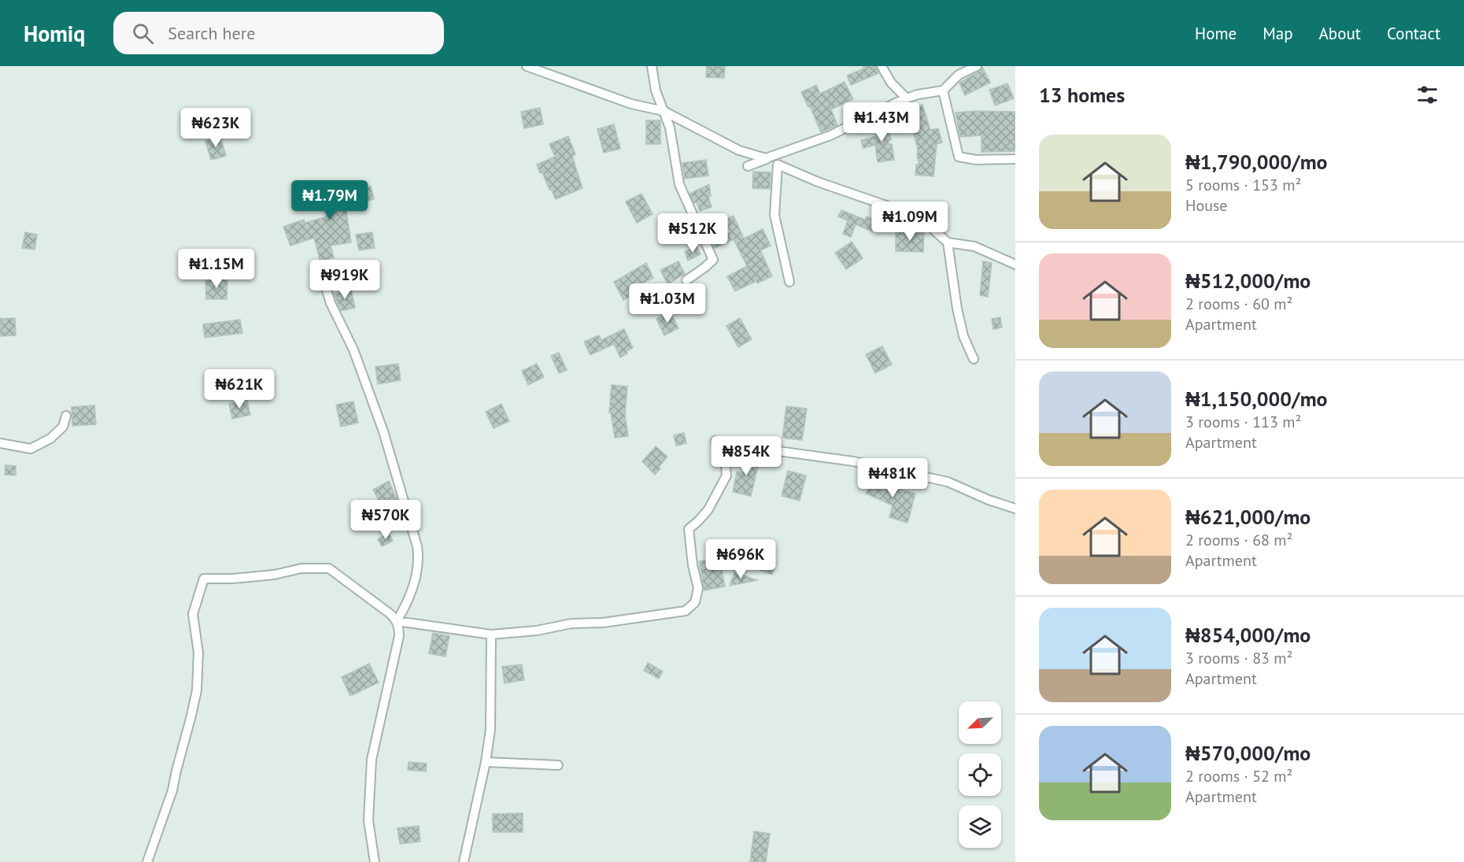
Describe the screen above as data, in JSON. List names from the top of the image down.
{
  "north": "bottom left",
  "page": {
    "header": "Homiq",
    "search": "Search here",
    "nav": [
      "Home",
      "Map",
      "About",
      "Contact"
    ],
    "heading": "13 homes",
    "price": [
      "₦1.43M",
      "₦623K",
      "₦1.79M",
      "₦1.09M",
      "₦512K",
      "₦1.15M",
      "₦919K",
      "₦1.03M",
      "₦621K",
      "₦854K",
      "₦481K",
      "₦570K",
      "₦696K"
    ],
    "list": [
      {
        "name": "₦1,790,000/mo",
        "note": "5 rooms · 153 m² · House"
      },
      {
        "name": "₦512,000/mo",
        "note": "2 rooms · 60 m² · Apartment"
      },
      {
        "name": "₦1,150,000/mo",
        "note": "3 rooms · 113 m² · Apartment"
      },
      {
        "name": "₦621,000/mo",
        "note": "2 rooms · 68 m² · Apartment"
      },
      {
        "name": "₦854,000/mo",
        "note": "3 rooms · 83 m² · Apartment"
      },
      {
        "name": "₦570,000/mo",
        "note": "2 rooms · 52 m² · Apartment"
      }
    ]
  }
}
